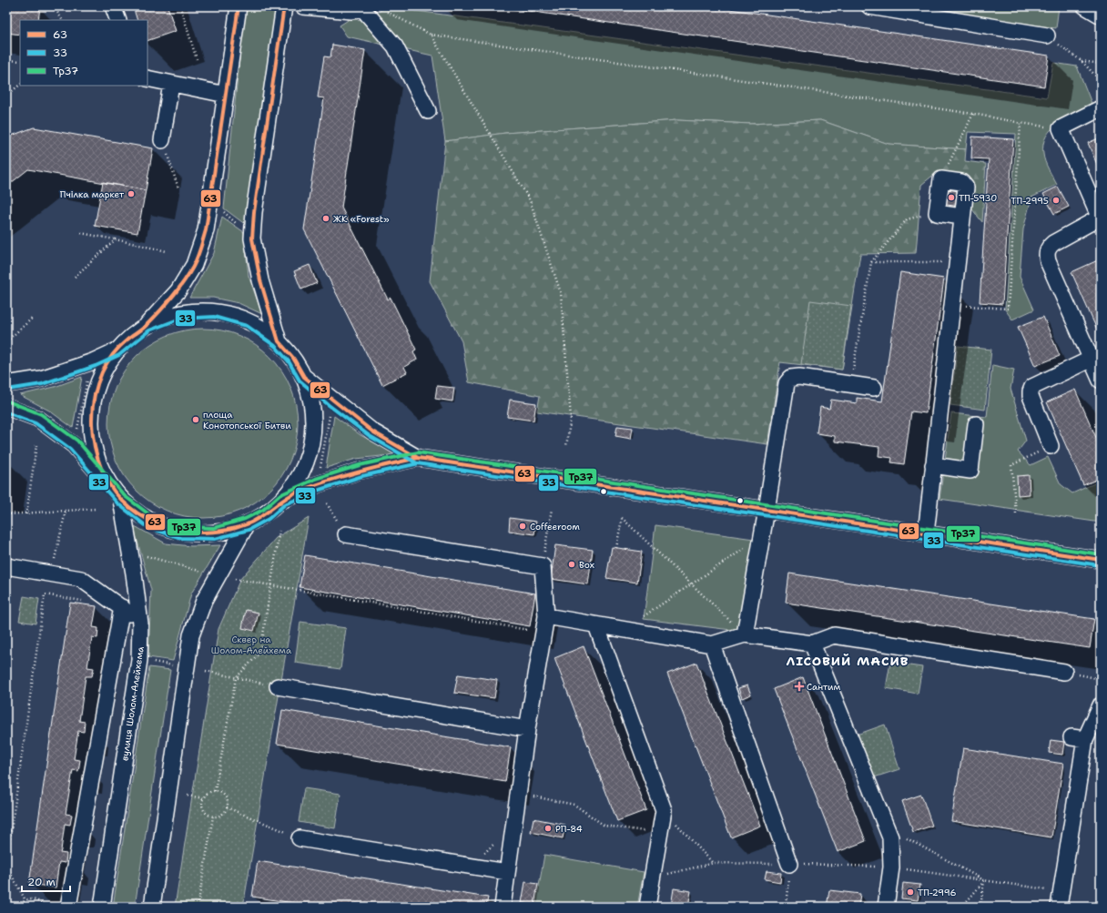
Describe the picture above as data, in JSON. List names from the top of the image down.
{
  "streets": {
    "street": ["вулиця Шолом-Алейхема"]
  },
  "districts": ["ЛІСОВИЙ МАСИВ"],
  "parks": ["Сквер на Шолом-Алейхема"],
  "places": {
    "other": [
      "Пчілка маркет",
      "ТП-5930",
      "ТП-2995",
      "ЖК «Forest»",
      "площа Конотопської Битви",
      "Coffeeroom",
      "Box",
      "РП-84",
      "ТП-2996"
    ],
    "health": ["Сантим"]
  },
  "lines": ["transit line 63", "transit line 33", "transit line Тр37"],
  "legend": ["63", "33", "Тр37"],
  "scale_bar": "20 m"
}
